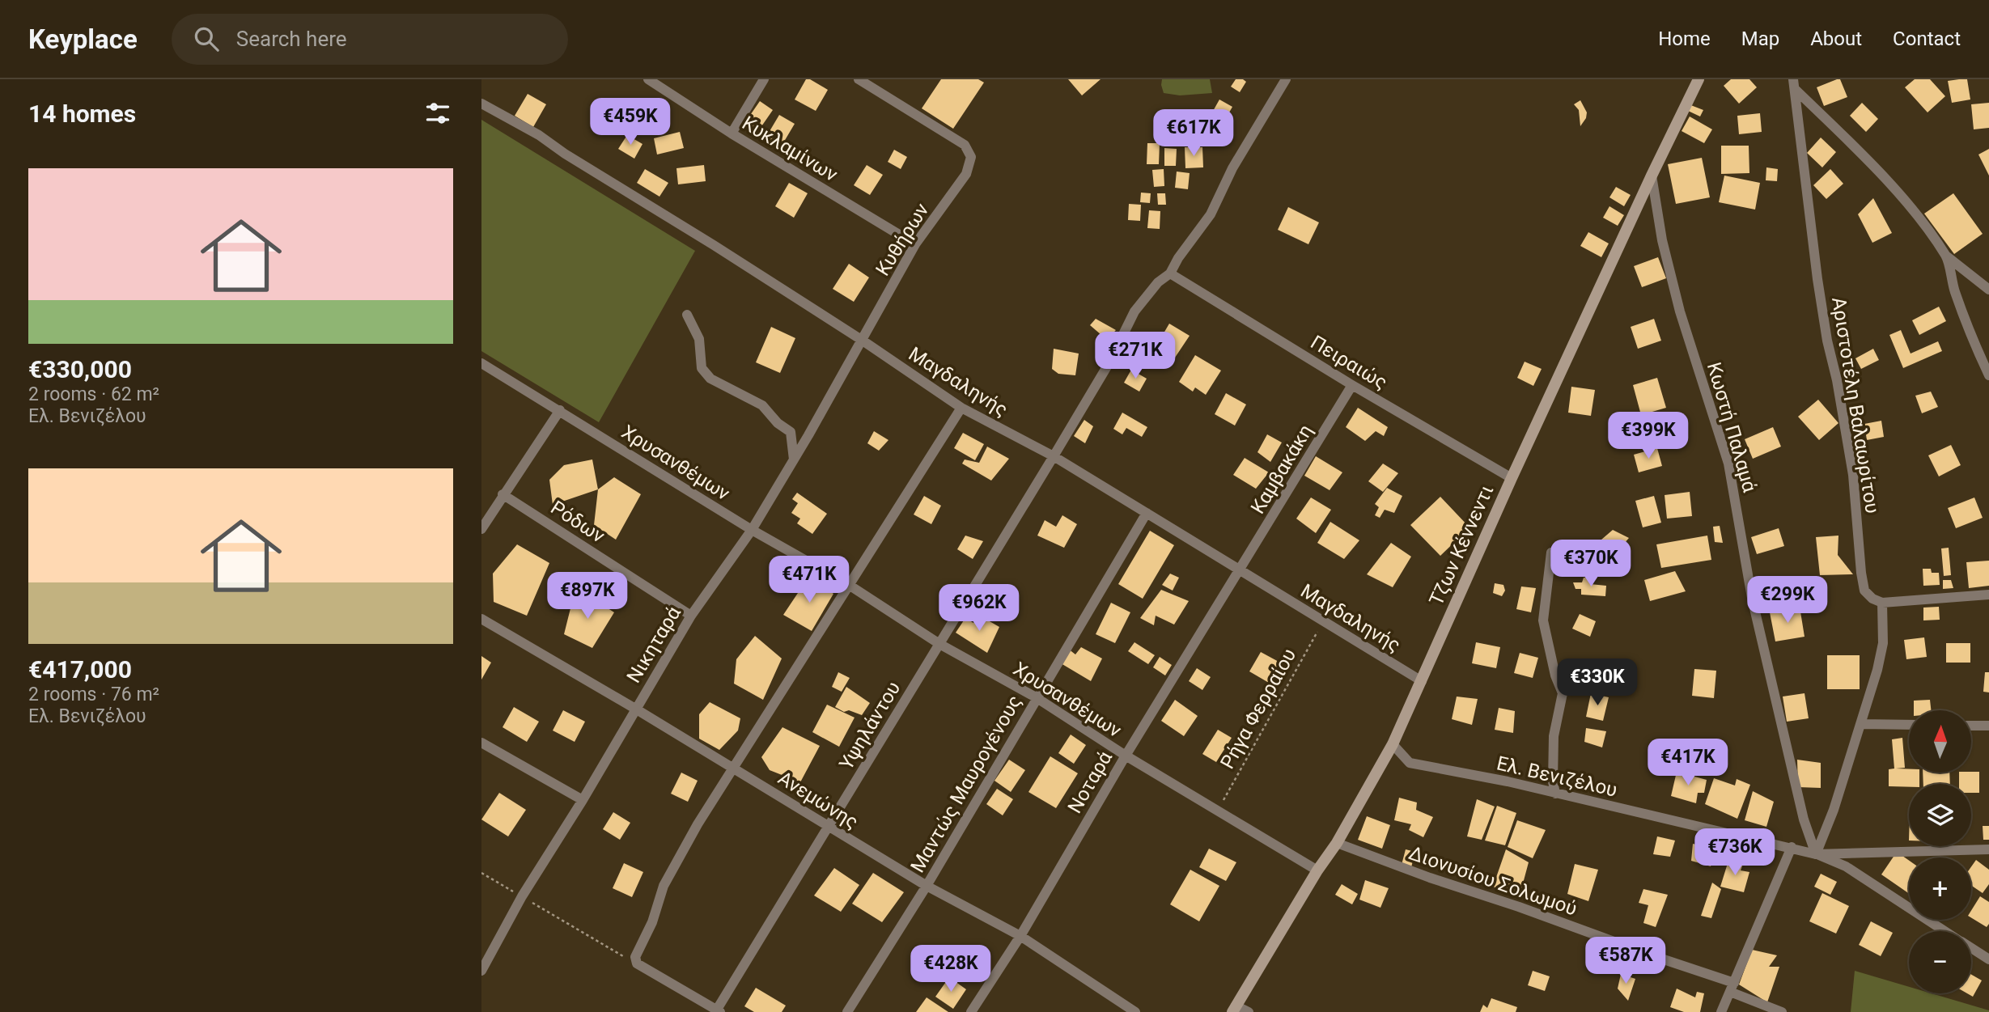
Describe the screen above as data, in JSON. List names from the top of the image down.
{
  "streets": {
    "street": [
      "Κυκλαμίνων",
      "Κυθήρων",
      "Πειραιώς",
      "Μαγδαληνής",
      "Αριστοτέλη Βαλαωρίτου",
      "Κωστή Παλαμά",
      "Χρυσανθέμων",
      "Καμβακάκη",
      "Ρόδων",
      "Τζων Κέννεντι",
      "Νικηταρά",
      "Υψηλάντου",
      "Ελ. Βενιζέλου",
      "Νοταρά",
      "Μαντώς Μαυρογένους",
      "Ανεμώνης",
      "Διονυσίου Σολωμού"
    ],
    "path": ["Ρήγα Φερραίου"]
  },
  "crossings": [
    ["Κυκλαμίνων", "Κυθήρων"],
    ["Κυθήρων", "Μαγδαληνής"],
    ["Κυθήρων", "Νικηταρά"],
    ["Πειραιώς", "Καμβακάκη"],
    ["Πειραιώς", "Τζων Κέννεντι"],
    ["Πειραιώς", "Υψηλάντου"],
    ["Μαγδαληνής", "Καμβακάκη"],
    ["Μαγδαληνής", "Τζων Κέννεντι"],
    ["Μαγδαληνής", "Νικηταρά"],
    ["Μαγδαληνής", "Ρήγα Φερραίου"],
    ["Μαγδαληνής", "Υψηλάντου"],
    ["Μαγδαληνής", "Νοταρά"],
    ["Μαγδαληνής", "Μαντώς Μαυρογένους"],
    ["Κωστή Παλαμά", "Τζων Κέννεντι"],
    ["Κωστή Παλαμά", "Ελ. Βενιζέλου"],
    ["Χρυσανθέμων", "Τζων Κέννεντι"],
    ["Χρυσανθέμων", "Νικηταρά"],
    ["Χρυσανθέμων", "Ρήγα Φερραίου"],
    ["Χρυσανθέμων", "Υψηλάντου"],
    ["Χρυσανθέμων", "Νοταρά"],
    ["Χρυσανθέμων", "Μαντώς Μαυρογένους"],
    ["Καμβακάκη", "Νοταρά"],
    ["Ρόδων", "Νικηταρά"],
    ["Τζων Κέννεντι", "Ελ. Βενιζέλου"],
    ["Τζων Κέννεντι", "Διονυσίου Σολωμού"],
    ["Νικηταρά", "Ανεμώνης"],
    ["Υψηλάντου", "Ανεμώνης"],
    ["Νοταρά", "Ανεμώνης"],
    ["Μαντώς Μαυρογένους", "Ανεμώνης"]
  ],
  "north": "top",
  "page": {
    "header": "Keyplace",
    "search": "Search here",
    "nav": [
      "Home",
      "Map",
      "About",
      "Contact"
    ],
    "heading": "14 homes",
    "price": [
      "€459K",
      "€617K",
      "€271K",
      "€399K",
      "€370K",
      "€471K",
      "€897K",
      "€299K",
      "€962K",
      "€330K",
      "€417K",
      "€736K",
      "€587K",
      "€428K"
    ],
    "list": [
      {
        "name": "€330,000",
        "note": "2 rooms · 62 m² · Ελ. Βενιζέλου"
      },
      {
        "name": "€417,000",
        "note": "2 rooms · 76 m² · Ελ. Βενιζέλου"
      }
    ],
    "map_buttons": ["+", "−"]
  }
}
